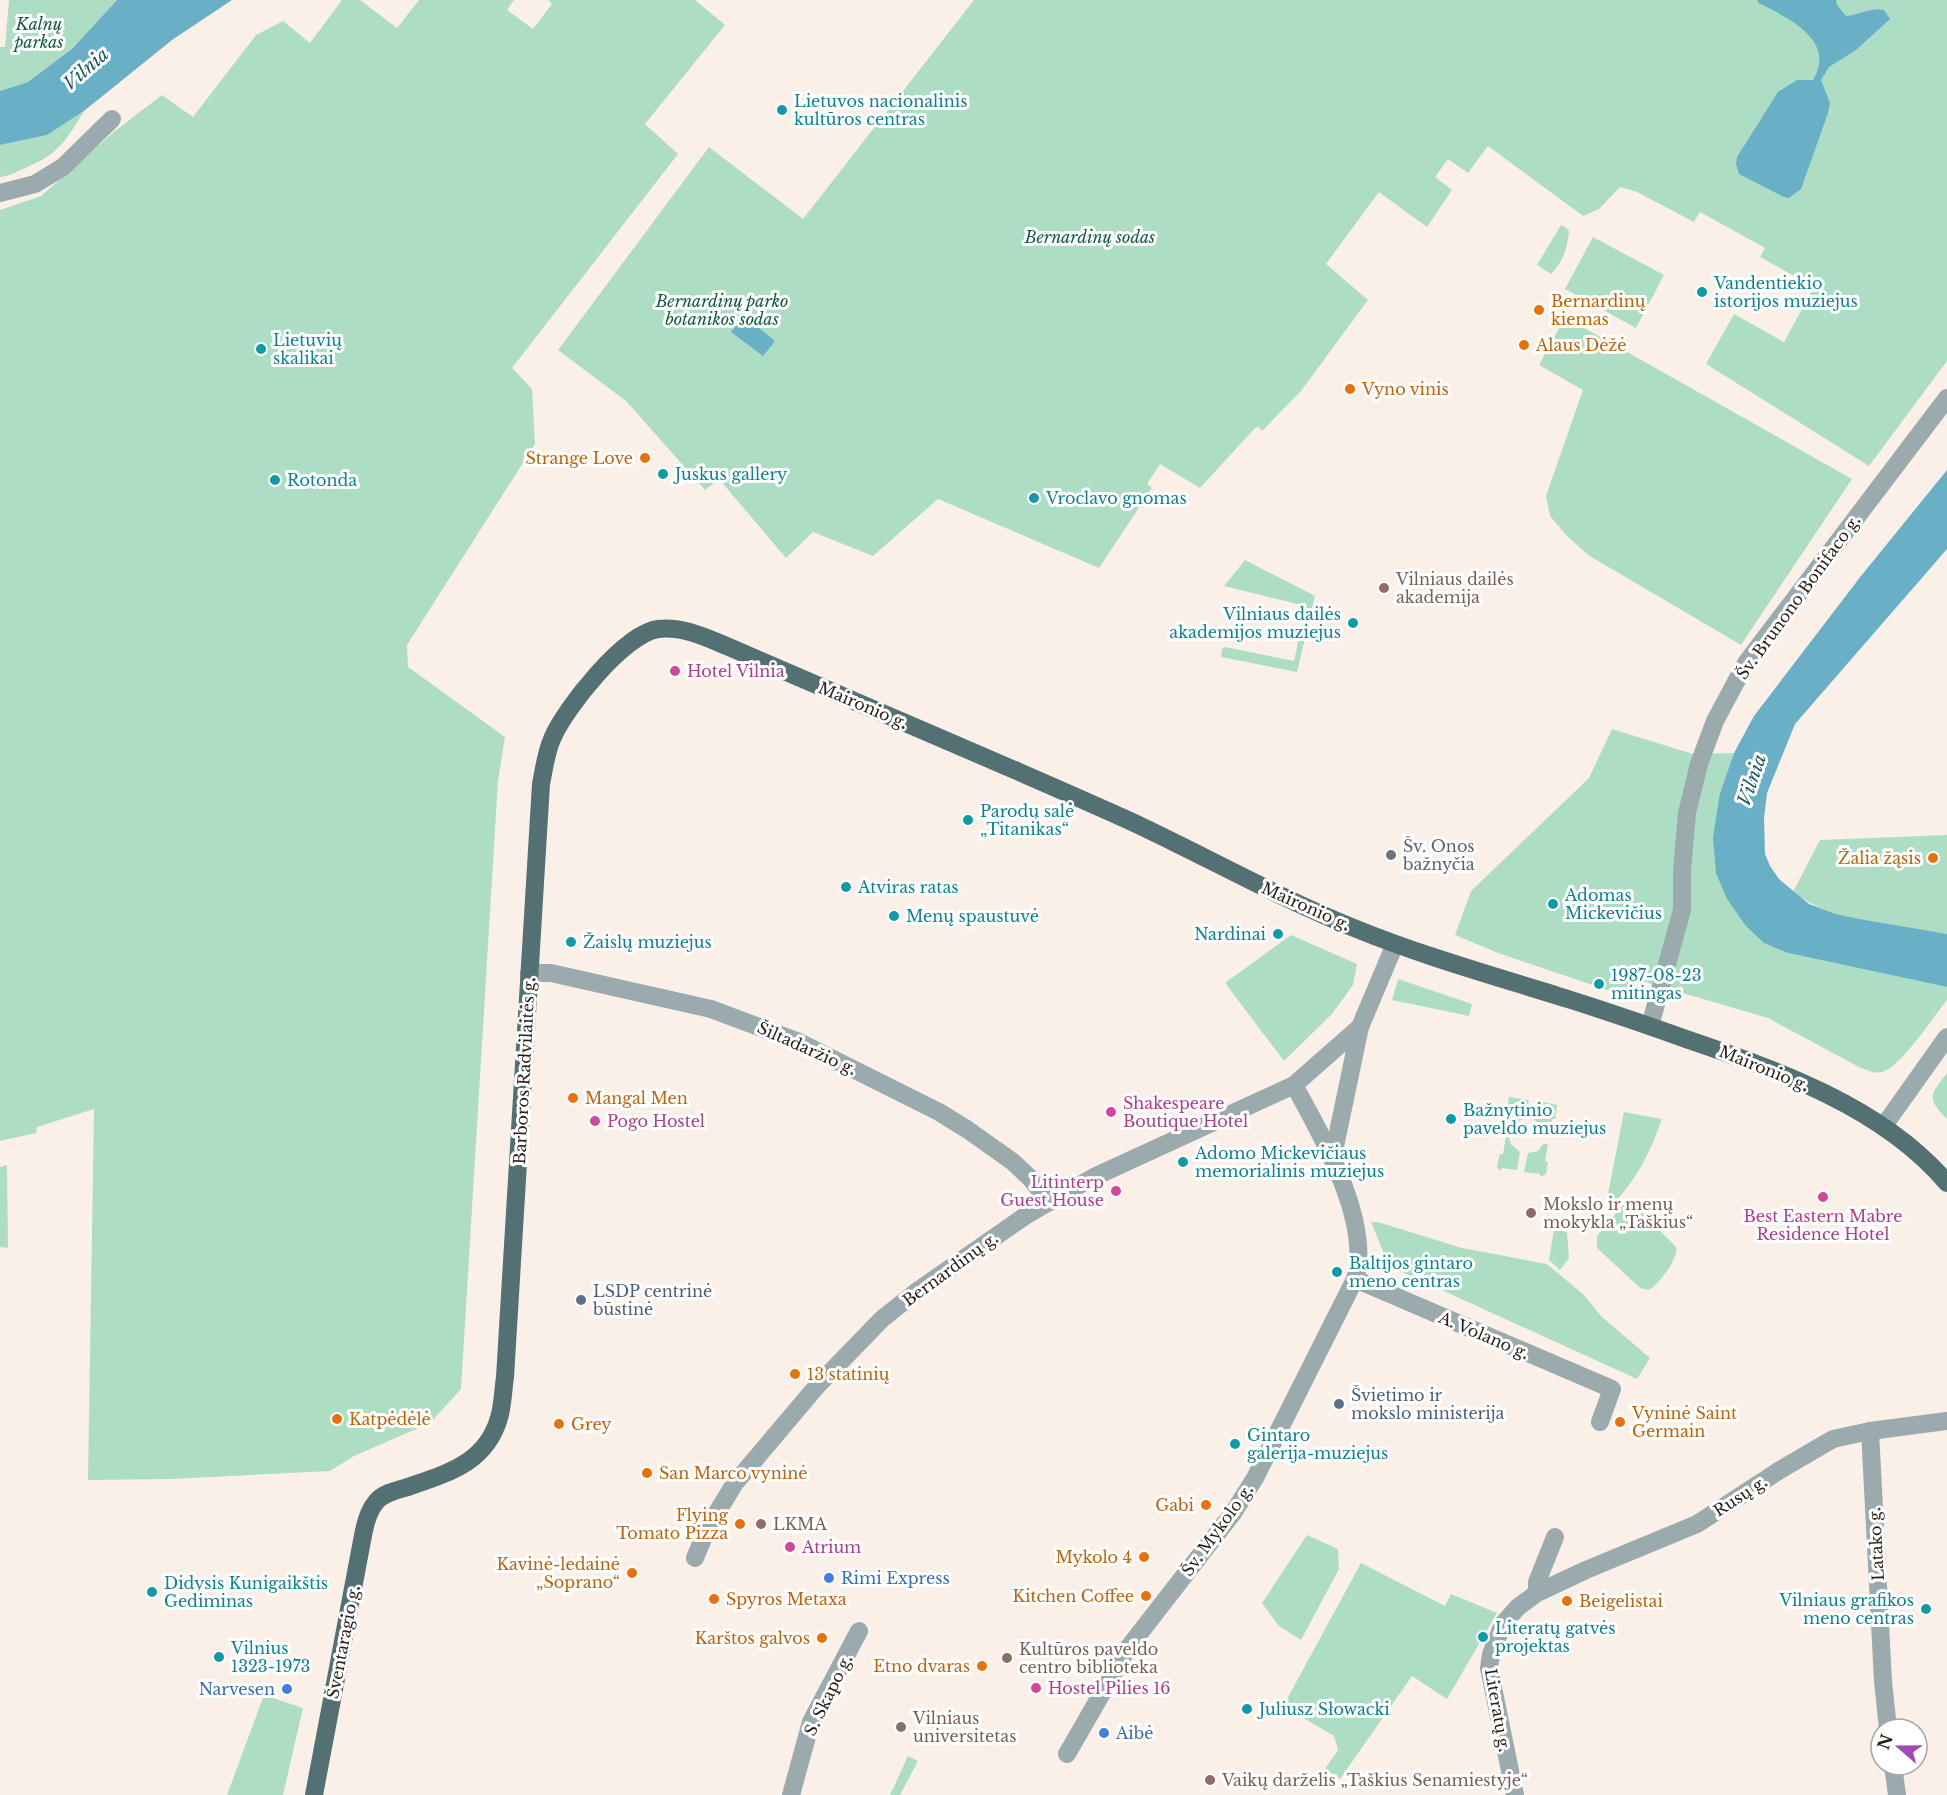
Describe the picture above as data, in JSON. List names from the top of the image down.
{
  "streets": {
    "main road": ["Maironio g.", "Barboros Radvilaitės g.", "Šventaragio g."],
    "street": [
      "Šv. Brunono Bonifaco g.",
      "Šiltadaržio g.",
      "Bernardinų g.",
      "A. Volano g.",
      "Rusų g.",
      "Šv. Mykolo g.",
      "Latako g.",
      "S. Skapo g.",
      "Literatų g."
    ]
  },
  "crossings": [
    ["Šv. Brunono Bonifaco g.", "Maironio g."],
    ["Maironio g.", "Barboros Radvilaitės g."],
    ["Maironio g.", "Šv. Mykolo g."],
    ["Šiltadaržio g.", "Barboros Radvilaitės g."],
    ["Šiltadaržio g.", "Bernardinų g."],
    ["Barboros Radvilaitės g.", "Šventaragio g."],
    ["Bernardinų g.", "Šv. Mykolo g."],
    ["A. Volano g.", "Šv. Mykolo g."],
    ["Rusų g.", "Latako g."],
    ["Rusų g.", "Literatų g."]
  ],
  "water": ["Vilnia"],
  "parks": ["Kalnų parkas", "Bernardinų sodas", "Bernardinų parko botanikos sodas"],
  "places": [
    "Lietuvos nacionalinis kultūros centras",
    "Vandentiekio istorijos muziejus",
    "Bernardinų kiemas",
    "Alaus Dėžė",
    "Lietuvių skalikai",
    "Vyno vinis",
    "Strange Love",
    "Juskus gallery",
    "Rotonda",
    "Vroclavo gnomas",
    "Vilniaus dailės akademija",
    "Vilniaus dailės akademijos muziejus",
    "Hotel Vilnia",
    "Parodų salė „Titanikas“",
    "Šv. Onos bažnyčia",
    "Žalia žąsis",
    "Atviras ratas",
    "Adomas Mickevičius",
    "Menų spaustuvė",
    "Nardinai",
    "Žaislų muziejus",
    "1987-08-23 mitingas",
    "Mangal Men",
    "Shakespeare Boutique Hotel",
    "Bažnytinio paveldo muziejus",
    "Pogo Hostel",
    "Adomo Mickevičiaus memorialinis muziejus",
    "Litinterp Guest House",
    "Best Eastern Mabre Residence Hotel",
    "Mokslo ir menų mokykla „Taškius“",
    "Baltijos gintaro meno centras",
    "LSDP centrinė būstinė",
    "13 statinių",
    "Švietimo ir mokslo ministerija",
    "Katpėdėlė",
    "Vyninė Saint Germain",
    "Grey",
    "Gintaro galerija-muziejus",
    "San Marco vyninė",
    "Gabi",
    "Flying Tomato Pizza",
    "LKMA",
    "Atrium",
    "Mykolo 4",
    "Kavinė-ledainė „Soprano“",
    "Rimi Express",
    "Didysis Kunigaikštis Gediminas",
    "Kitchen Coffee",
    "Spyros Metaxa",
    "Beigelistai",
    "Vilniaus grafikos meno centras",
    "Literatų gatvės projektas",
    "Karštos galvos",
    "Vilnius 1323-1973",
    "Kultūros paveldo centro biblioteka",
    "Etno dvaras",
    "Hostel Pilies 16",
    "Narvesen",
    "Juliusz Słowacki",
    "Vilniaus universitetas",
    "Aibė",
    "Vaikų darželis „Taškius Senamiestyje“"
  ],
  "north": "left"
}
